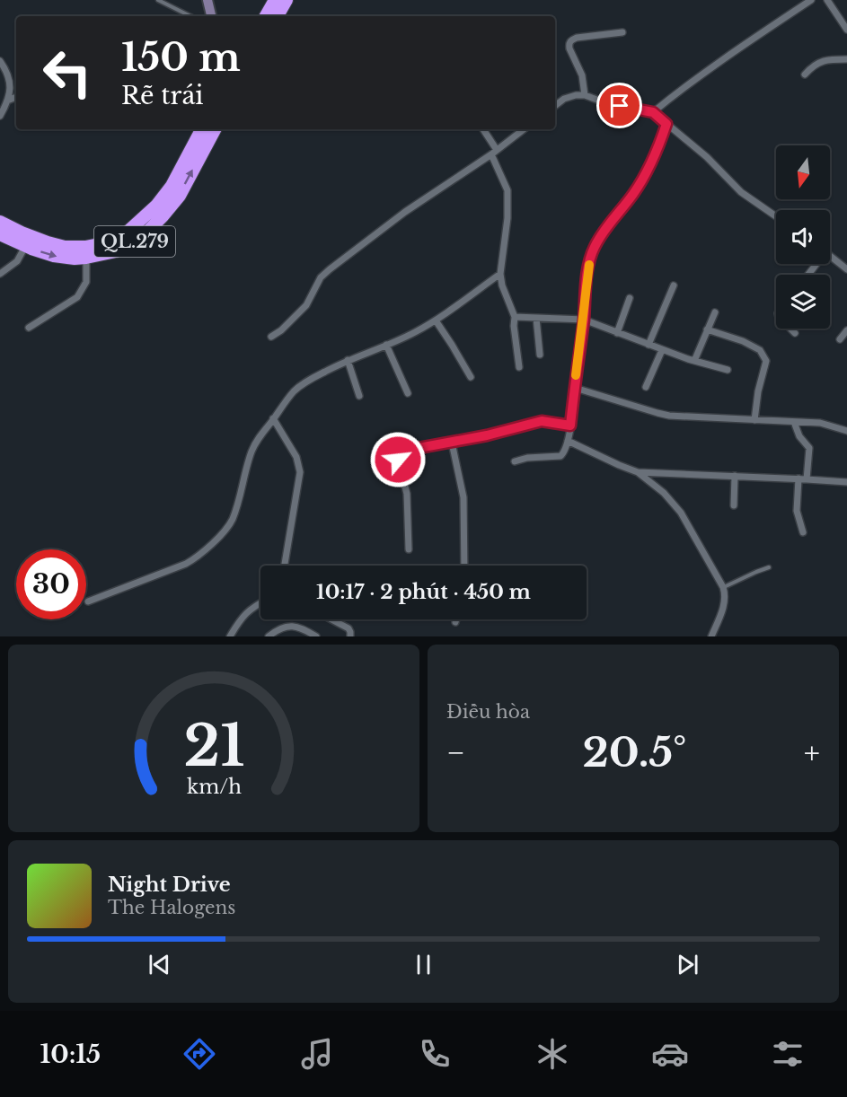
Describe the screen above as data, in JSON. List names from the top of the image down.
{
  "streets": {
    "highway": ["QL.279"]
  },
  "north": "bottom",
  "page": {
    "turn": ["150 m", "Rẽ trái"],
    "limit": "30",
    "trip": "10:17 · 2 phút · 450 m",
    "tile": "Điều hòa",
    "heat": ["−", "20.5°", "+"],
    "song": ["Night Drive", "The Halogens"],
    "tabs": "10:15",
    "gauge": ["21", "km/h"]
  }
}
